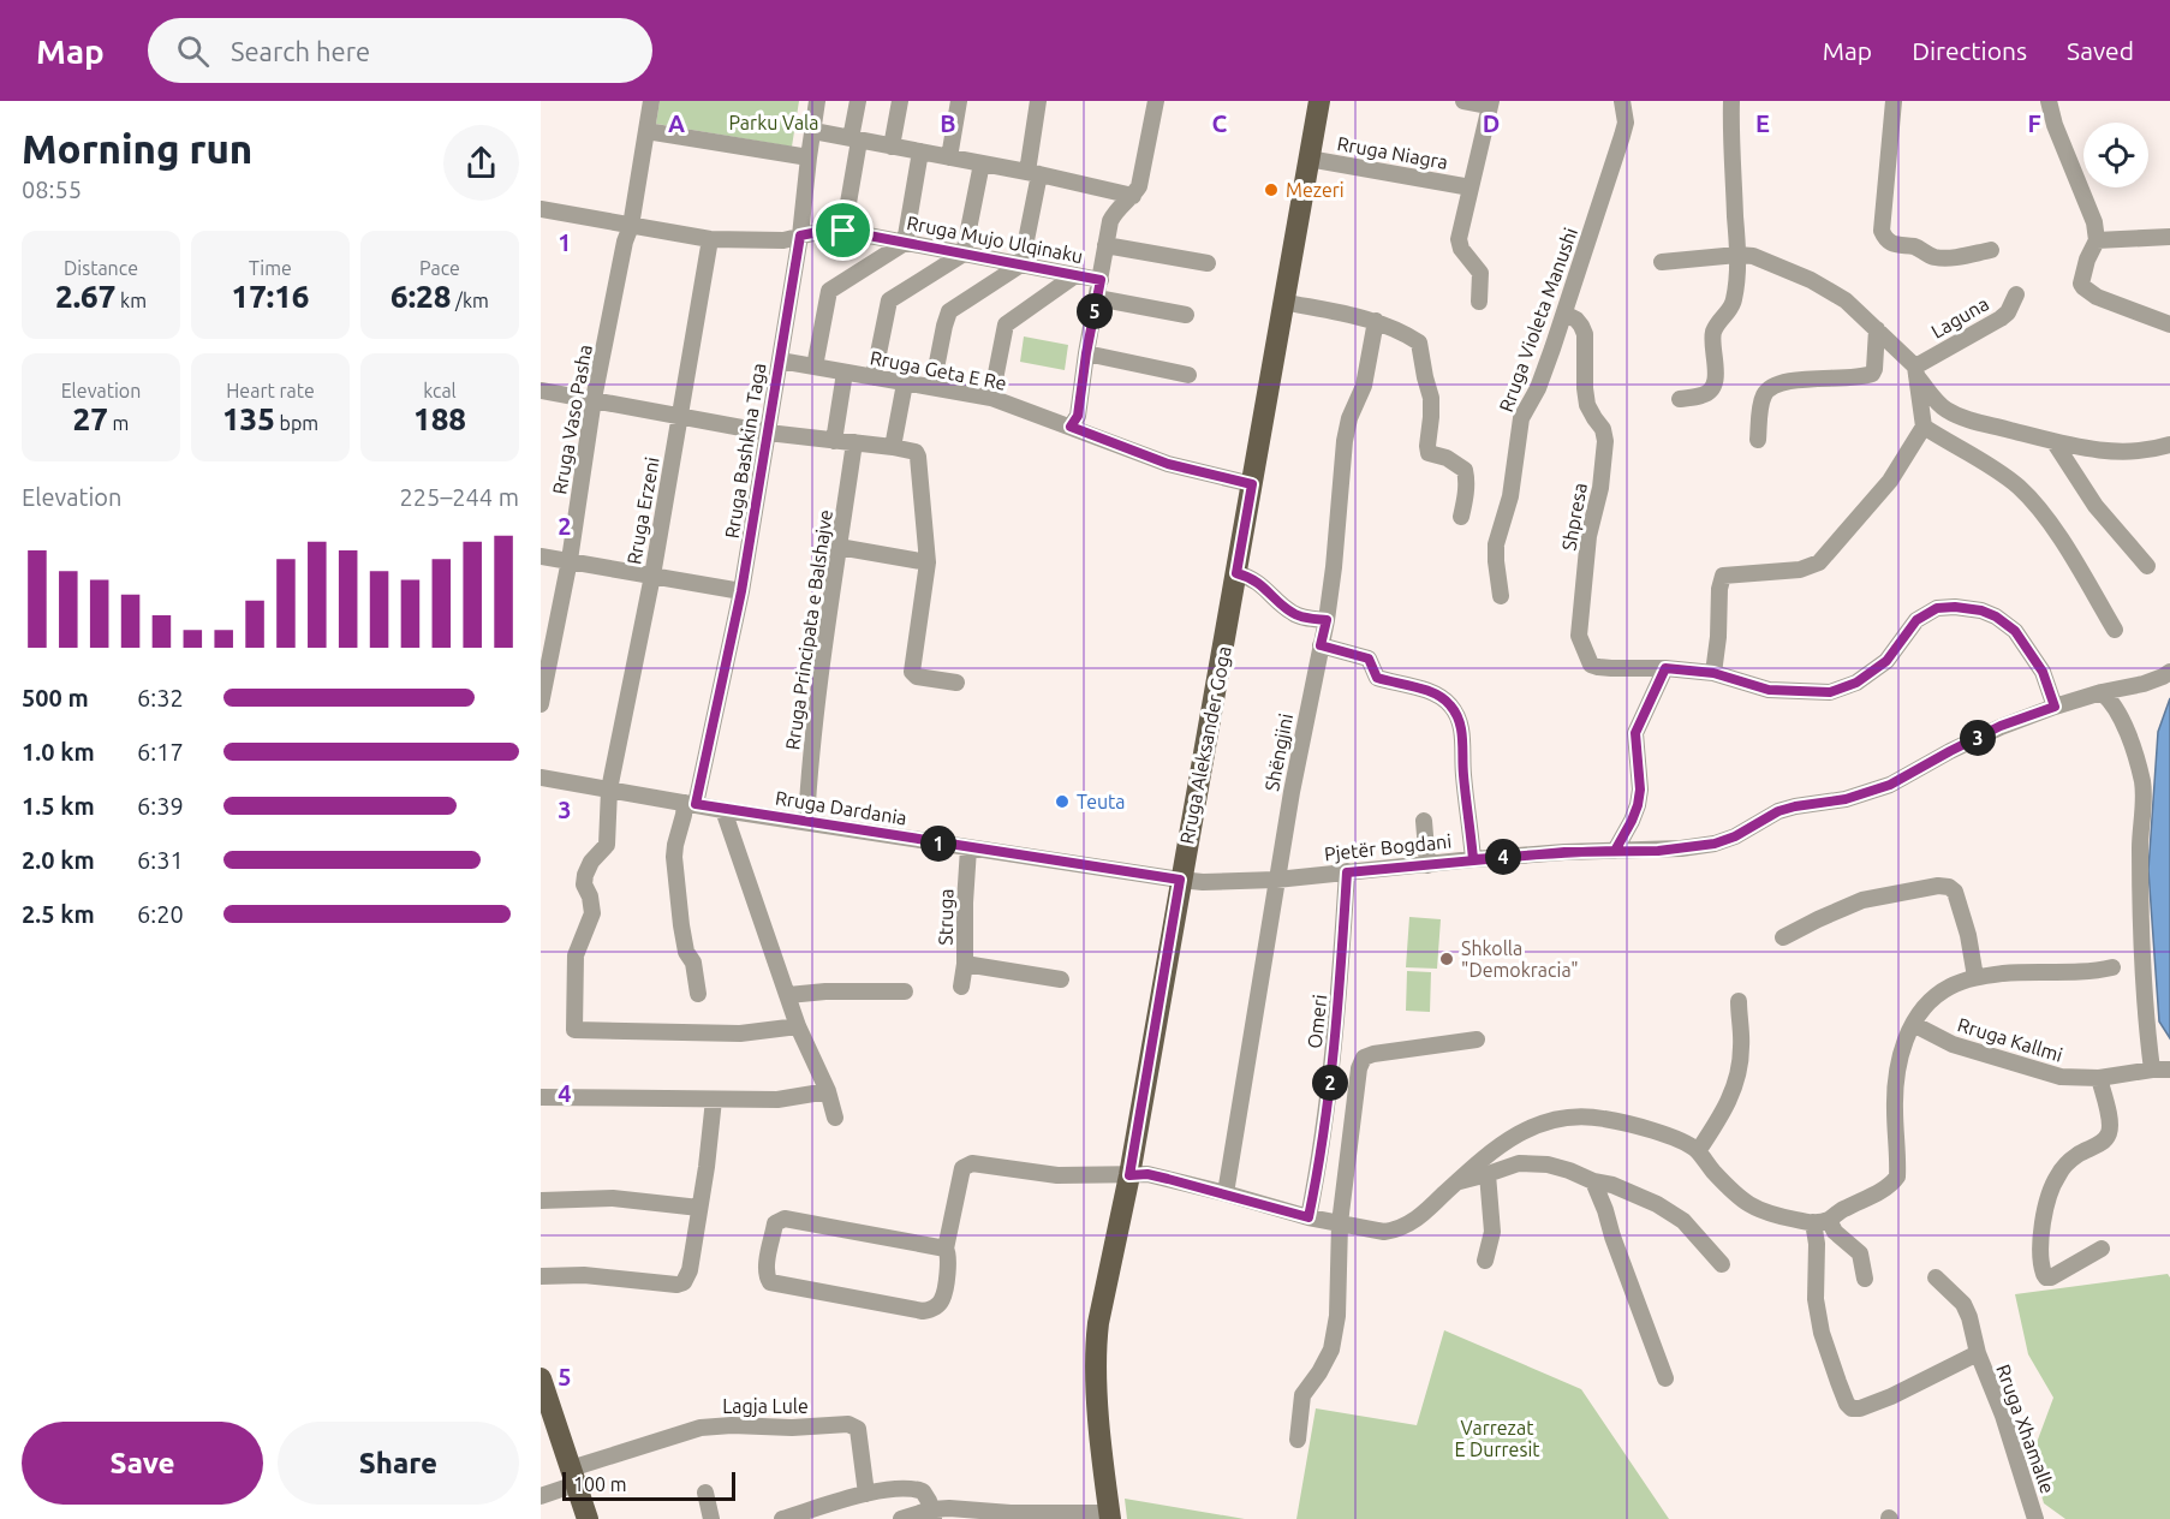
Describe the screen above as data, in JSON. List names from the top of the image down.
{
  "streets": {
    "main road": ["Rruga Aleksander Goga"],
    "street": [
      "Rruga Niagra",
      "Rruga Mujo Ulqinaku",
      "Laguna",
      "Rruga Violeta Manushi",
      "Rruga Geta E Re",
      "Rruga Vaso Pasha",
      "Rruga Bashkina Taga",
      "Rruga Erzeni",
      "Shpresa",
      "Rruga Principata e Balshajve",
      "Shëngjini",
      "Rruga Dardania",
      "Pjetër Bogdani",
      "Struga",
      "Omeri",
      "Rruga Kallmi",
      "Lagja Lule",
      "Rruga Xhamalle"
    ]
  },
  "crossings": [
    ["Rruga Niagra", "Rruga Aleksander Goga"],
    ["Rruga Mujo Ulqinaku", "Rruga Vaso Pasha"],
    ["Rruga Mujo Ulqinaku", "Rruga Bashkina Taga"],
    ["Rruga Mujo Ulqinaku", "Rruga Erzeni"],
    ["Rruga Violeta Manushi", "Shpresa"],
    ["Rruga Geta E Re", "Rruga Bashkina Taga"],
    ["Rruga Geta E Re", "Rruga Aleksander Goga"],
    ["Rruga Bashkina Taga", "Rruga Dardania"],
    ["Rruga Erzeni", "Rruga Dardania"],
    ["Rruga Principata e Balshajve", "Rruga Dardania"],
    ["Rruga Aleksander Goga", "Rruga Dardania"],
    ["Rruga Aleksander Goga", "Pjetër Bogdani"],
    ["Shëngjini", "Pjetër Bogdani"],
    ["Rruga Dardania", "Pjetër Bogdani"],
    ["Rruga Dardania", "Struga"],
    ["Pjetër Bogdani", "Omeri"]
  ],
  "parks": ["Parku Vala", "Varrezat E Durresit"],
  "places": ["Mezeri", "Teuta", "Shkolla \"Demokracia\""],
  "scale_bar": "100 m",
  "page": {
    "header": "Map",
    "search": "Search here",
    "nav": ["Map", "Directions", "Saved"],
    "heading": ["Morning run", "08:55"],
    "stats": [
      ["Distance", "2.67 km"],
      ["Time", "17:16"],
      ["Pace", "6:28 /km"],
      ["Elevation", "27 m"],
      ["Heart rate", "135 bpm"],
      ["kcal", "188"]
    ],
    "pins": [
      "5",
      "3",
      "1",
      "4",
      "2"
    ],
    "chart": ["Elevation", "225–244 m"],
    "list": [
      {
        "name": "500 m",
        "note": "6:32"
      },
      {
        "name": "1.0 km",
        "note": "6:17"
      },
      {
        "name": "1.5 km",
        "note": "6:39"
      },
      {
        "name": "2.0 km",
        "note": "6:31"
      },
      {
        "name": "2.5 km",
        "note": "6:20"
      }
    ],
    "buttons": ["Save", "Share"],
    "scale": "100 m"
  },
  "grid": {
    "columns": [
      "A",
      "B",
      "C",
      "D",
      "E",
      "F"
    ],
    "rows": [
      "1",
      "2",
      "3",
      "4",
      "5"
    ]
  }
}
